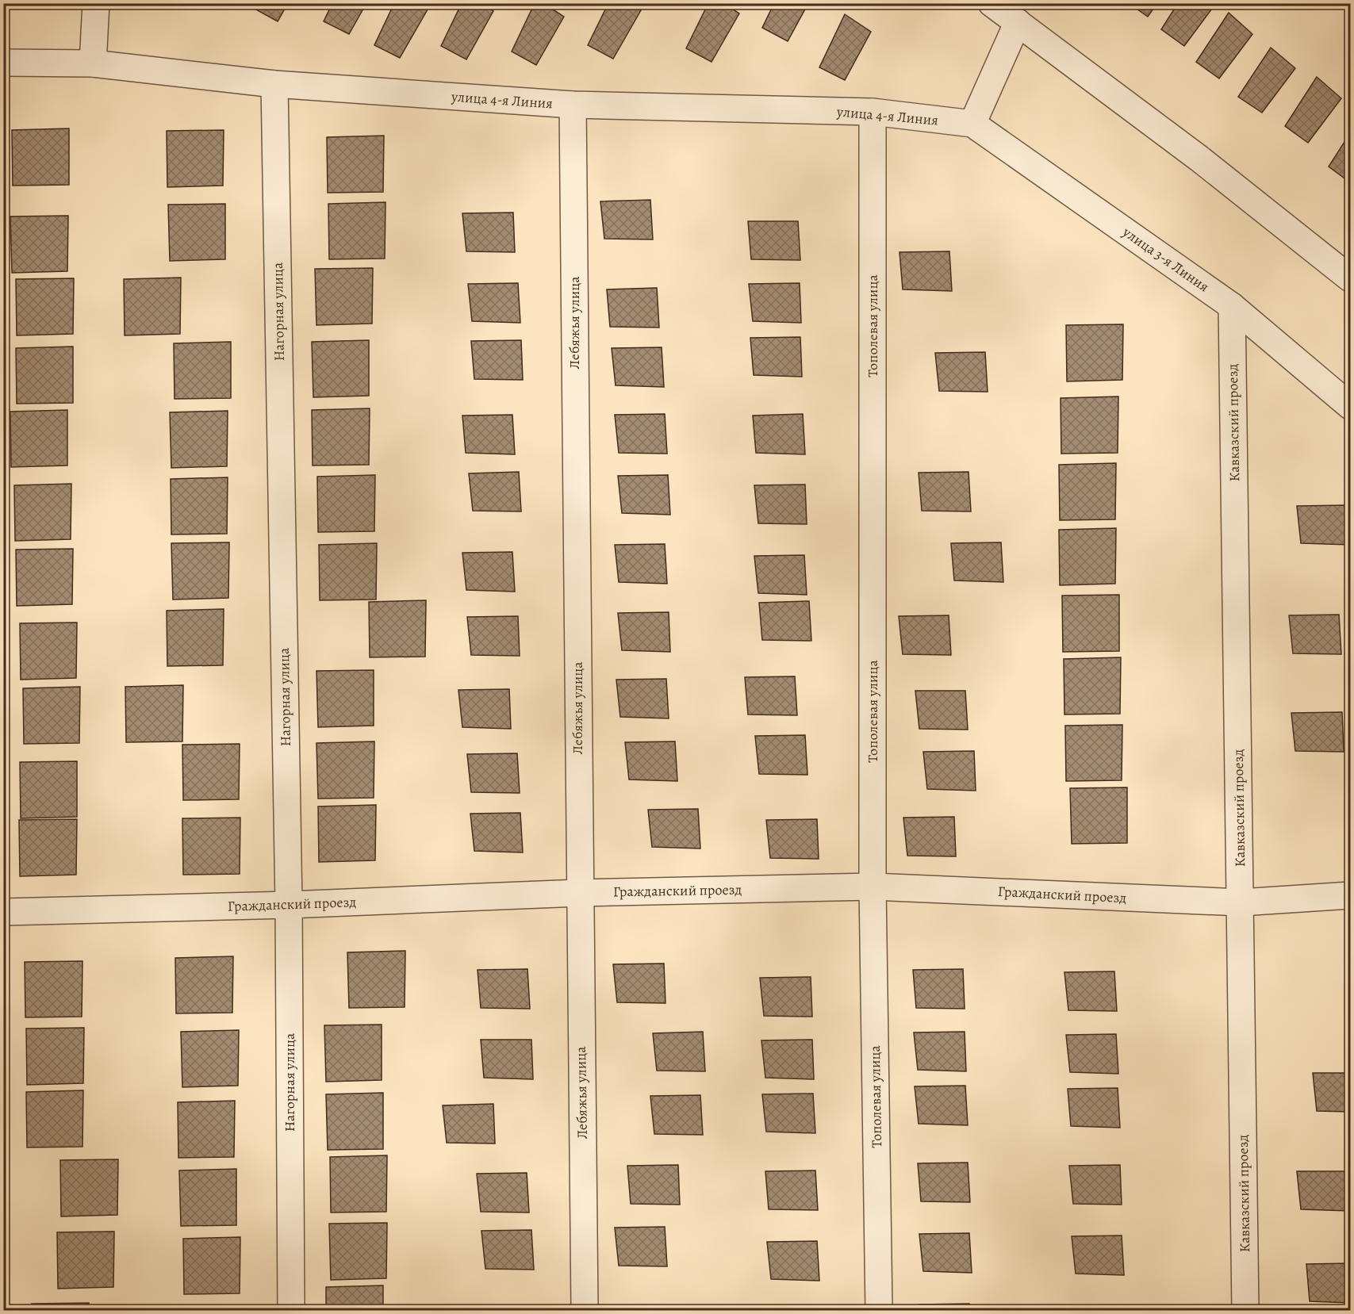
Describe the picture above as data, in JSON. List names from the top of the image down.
{
  "streets": {
    "street": [
      "улица 4-я Линия",
      "улица 3-я Линия",
      "Нагорная улица",
      "Лебяжья улица",
      "Тополевая улица",
      "Кавказский проезд",
      "Гражданский проезд"
    ]
  },
  "crossings": [
    ["улица 4-я Линия", "улица 3-я Линия"],
    ["улица 4-я Линия", "Нагорная улица"],
    ["улица 4-я Линия", "Лебяжья улица"],
    ["улица 4-я Линия", "Тополевая улица"],
    ["улица 3-я Линия", "Кавказский проезд"],
    ["Нагорная улица", "Гражданский проезд"],
    ["Лебяжья улица", "Гражданский проезд"],
    ["Тополевая улица", "Гражданский проезд"],
    ["Кавказский проезд", "Гражданский проезд"]
  ]
}
